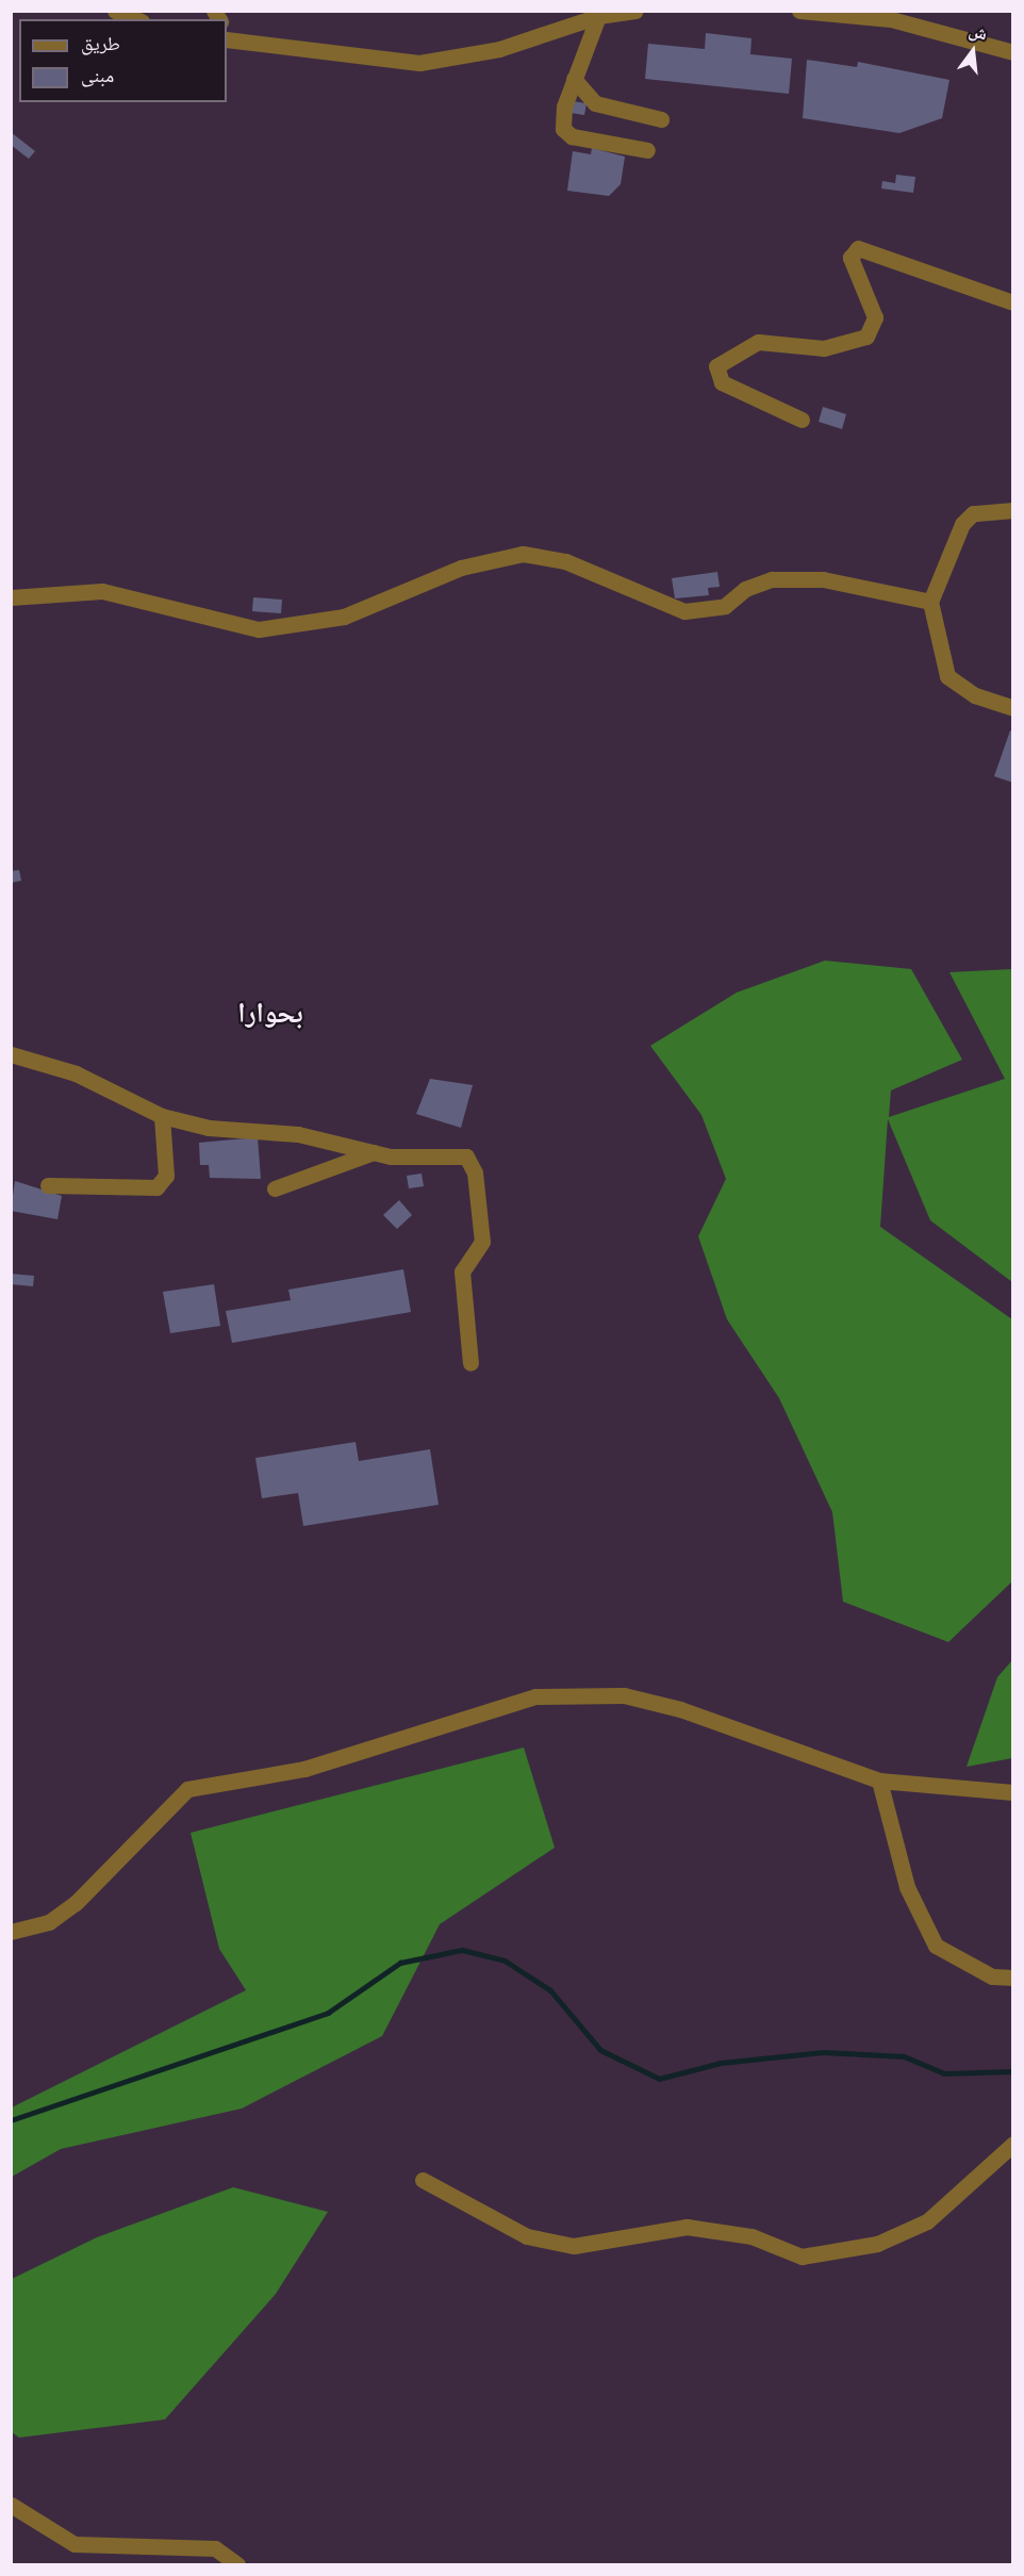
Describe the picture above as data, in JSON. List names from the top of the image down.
{
  "districts": ["بحوارا"],
  "legend": ["طريق", "مبنى"],
  "north": "top"
}
